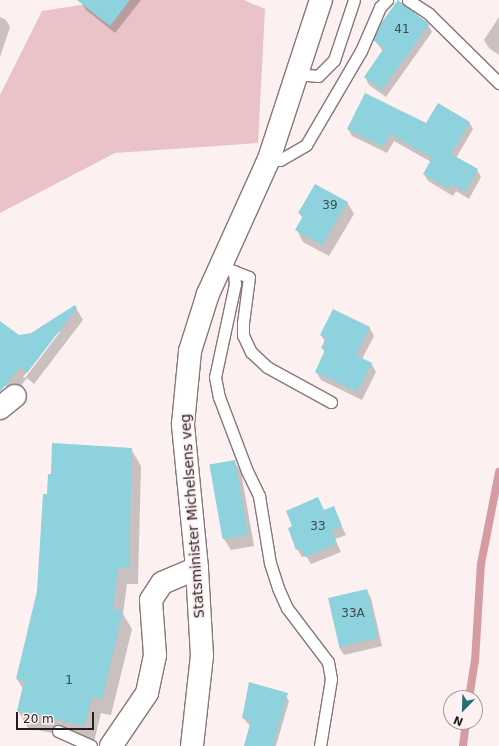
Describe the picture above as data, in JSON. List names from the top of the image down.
{
  "streets": {
    "main road": ["Statsminister Michelsens veg"]
  },
  "house_numbers": [
    "41",
    "39",
    "33",
    "33A",
    "1"
  ],
  "scale_bar": "20 m",
  "north": "bottom left"
}
